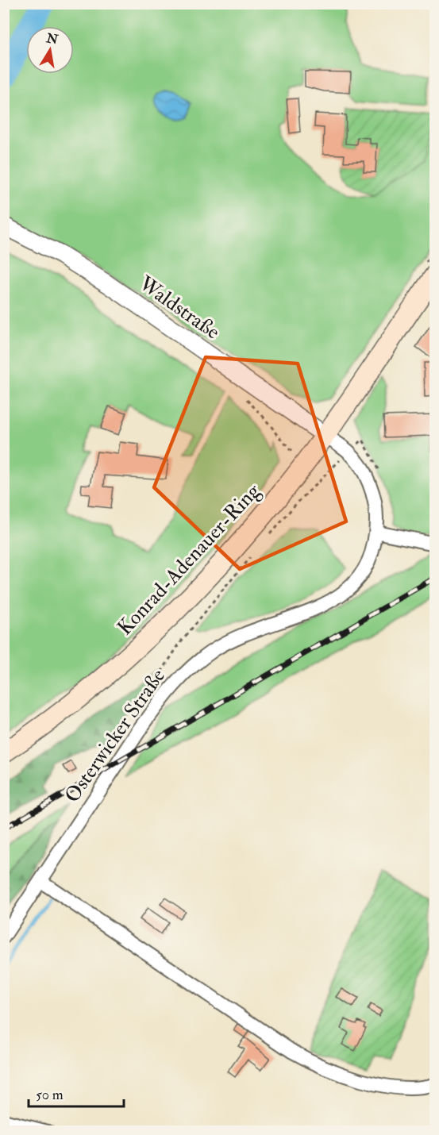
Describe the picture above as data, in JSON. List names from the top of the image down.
{
  "streets": {
    "main road": ["Konrad-Adenauer-Ring"],
    "street": ["Waldstraße", "Osterwicker Straße"]
  },
  "crossings": [
    ["Waldstraße", "Konrad-Adenauer-Ring"],
    ["Waldstraße", "Osterwicker Straße"],
    ["Konrad-Adenauer-Ring", "Osterwicker Straße"]
  ],
  "scale_bar": "50 m",
  "north": "top"
}
